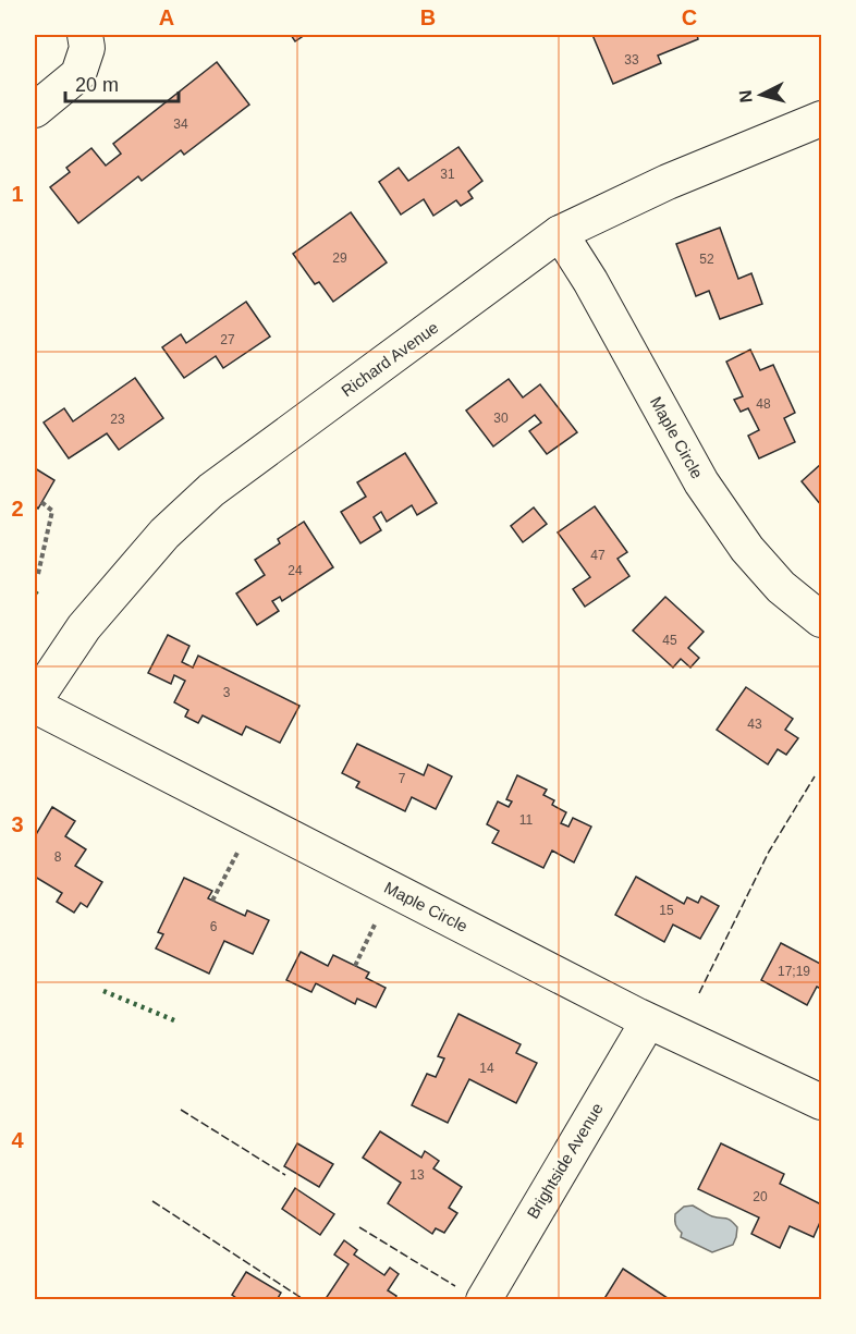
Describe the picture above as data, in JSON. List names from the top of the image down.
{
  "streets": {
    "street": ["Richard Avenue", "Maple Circle", "Brightside Avenue"]
  },
  "crossings": [
    ["Richard Avenue", "Maple Circle"],
    ["Maple Circle", "Brightside Avenue"]
  ],
  "house_numbers": [
    "33",
    "34",
    "31",
    "29",
    "52",
    "27",
    "48",
    "30",
    "23",
    "47",
    "24",
    "45",
    "3",
    "43",
    "7",
    "11",
    "8",
    "15",
    "6",
    "17;19",
    "14",
    "13",
    "20"
  ],
  "scale_bar": "20 m",
  "north": "left",
  "grid": {
    "columns": ["A", "B", "C"],
    "rows": [
      "1",
      "2",
      "3",
      "4"
    ]
  }
}
